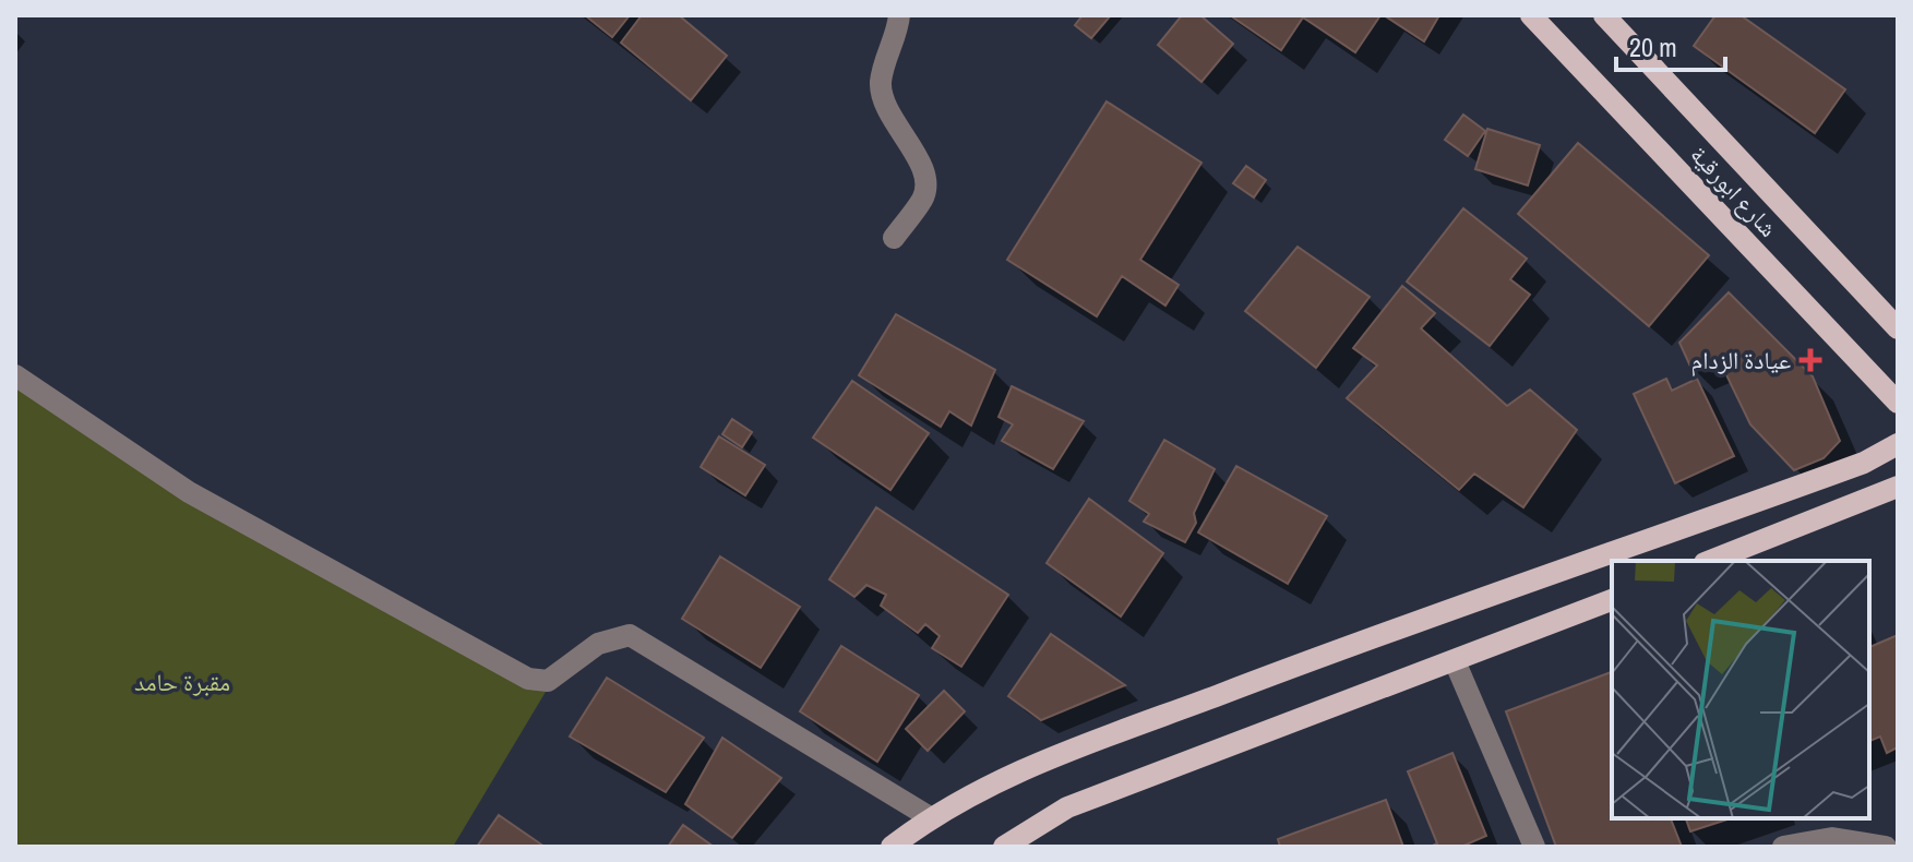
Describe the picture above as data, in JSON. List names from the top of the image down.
{
  "streets": {
    "main road": ["شارع ابورقية"]
  },
  "parks": ["مقبرة حامد"],
  "places": {
    "health": ["عيادة الزدام"]
  },
  "scale_bar": "20 m"
}
